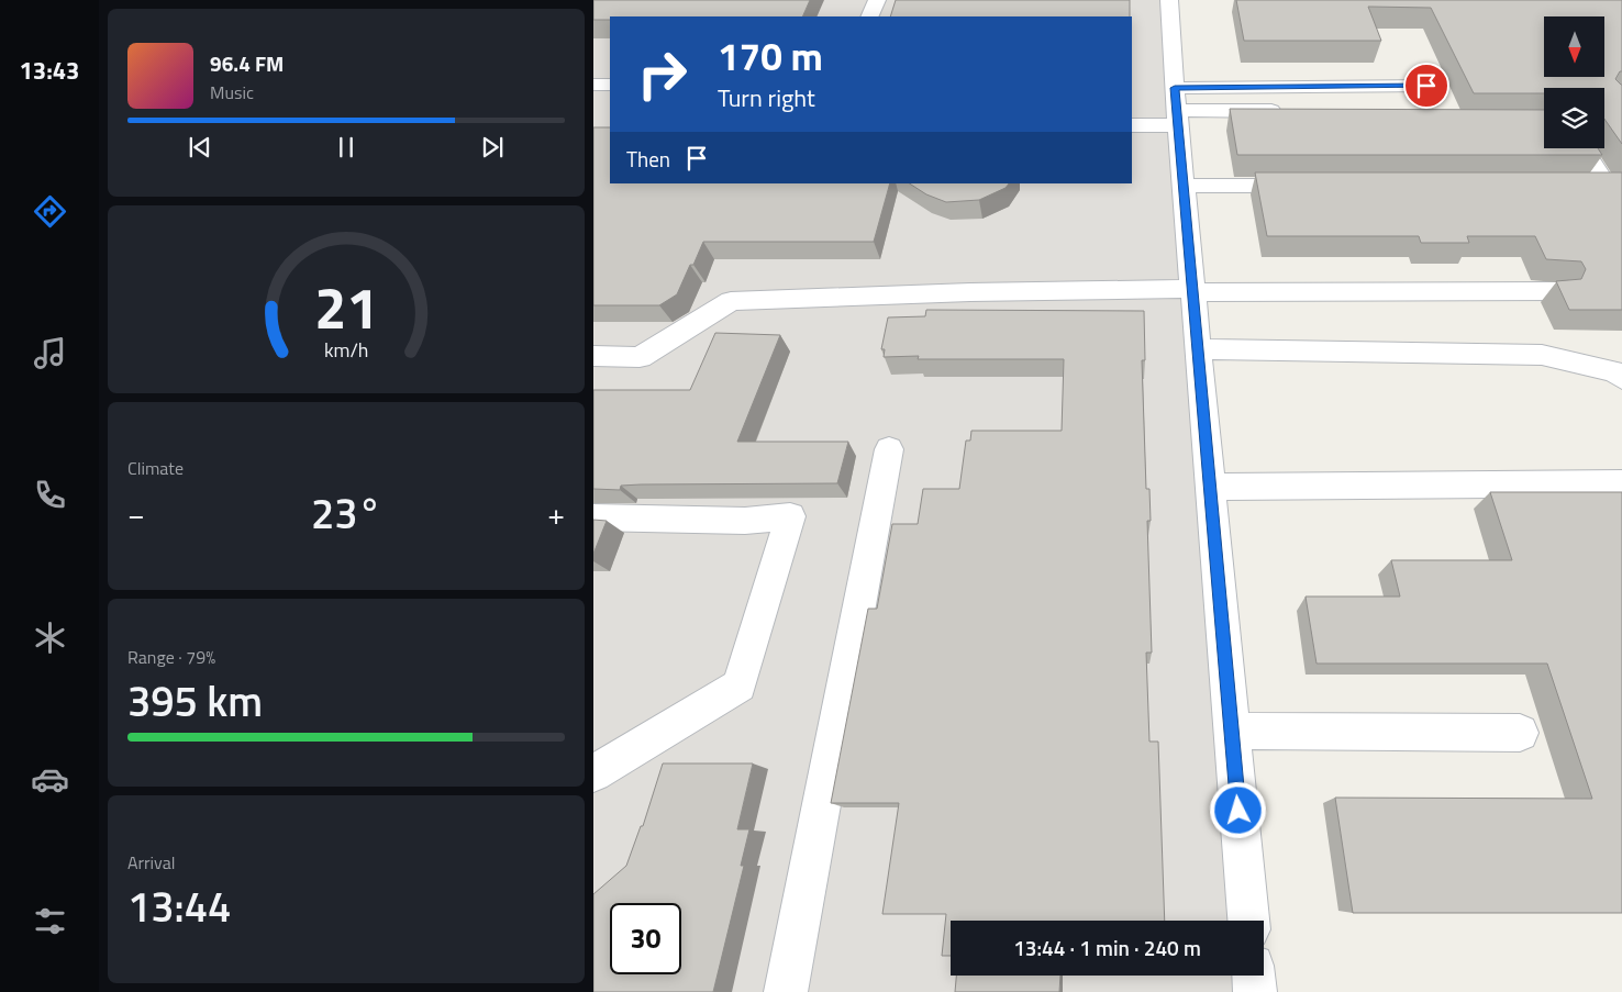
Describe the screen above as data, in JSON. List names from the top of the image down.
{
  "north": "bottom",
  "page": {
    "tabs": "13:43",
    "turn": ["170 m", "Turn right"],
    "song": ["96.4 FM", "Music"],
    "then": "Then",
    "tile": [
      "Climate",
      ["Range · 79%", "395 km"],
      ["Arrival", "13:44"]
    ],
    "heat": ["−", "23°", "+"],
    "limit": "30",
    "trip": "13:44 · 1 min · 240 m",
    "gauge": ["21", "km/h"]
  }
}
